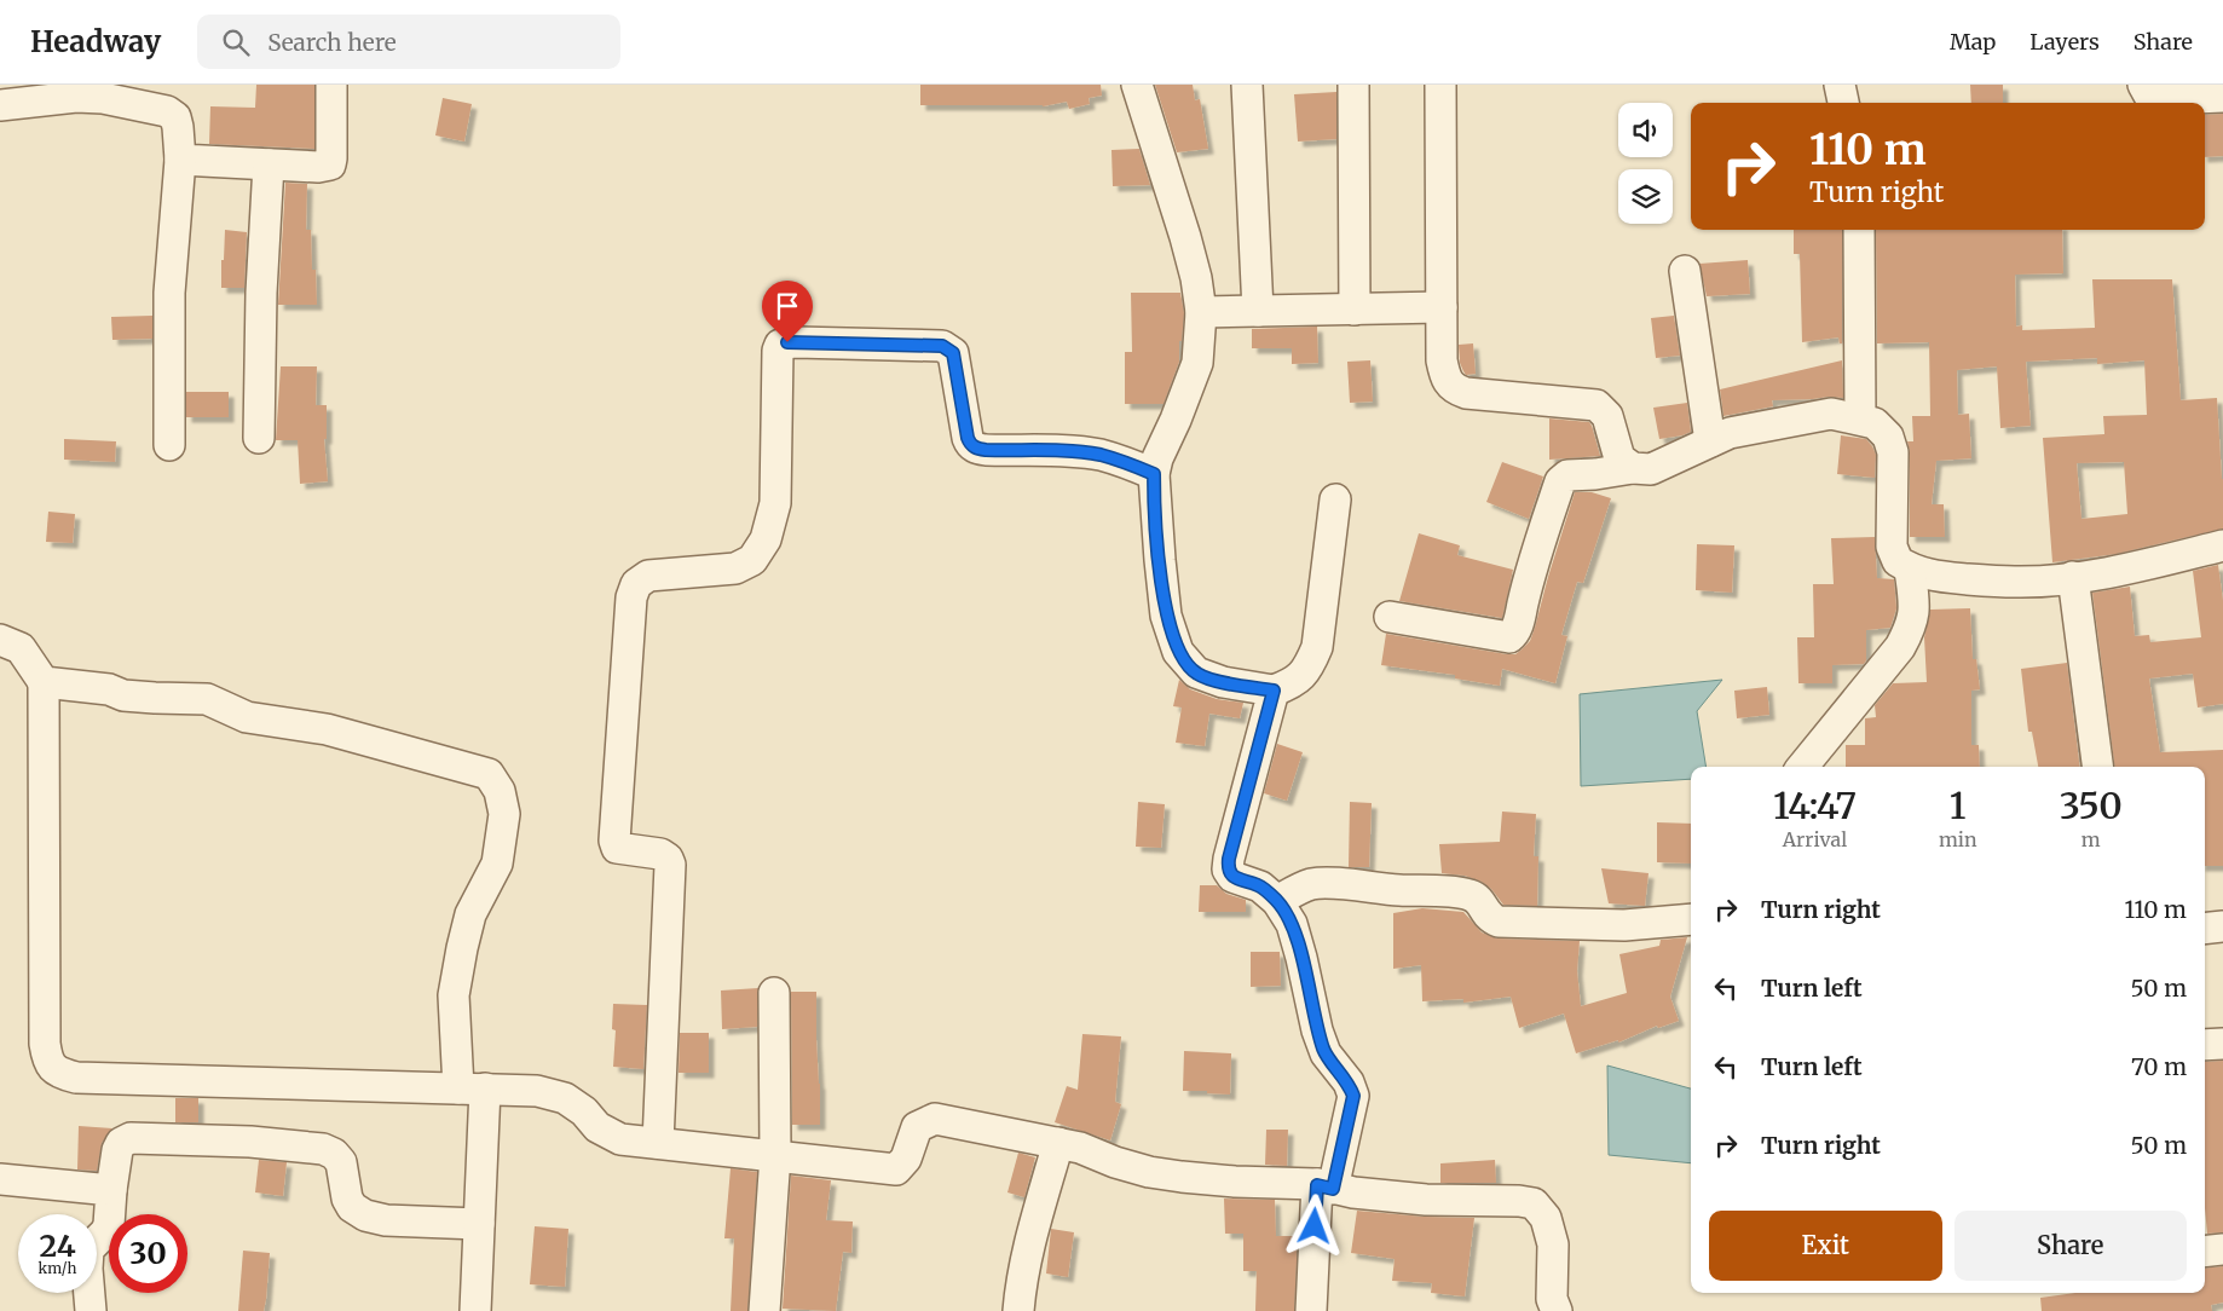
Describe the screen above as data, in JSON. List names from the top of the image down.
{
  "page": {
    "header": "Headway",
    "search": "Search here",
    "nav": ["Map", "Layers", "Share"],
    "turn": ["110 m", "Turn right"],
    "eta": [
      "14:47",
      "Arrival",
      "1",
      "min",
      "350",
      "m"
    ],
    "list": [
      {
        "name": "Turn right",
        "value": "110 m"
      },
      {
        "name": "Turn left",
        "value": "50 m"
      },
      {
        "name": "Turn left",
        "value": "70 m"
      },
      {
        "name": "Turn right",
        "value": "50 m"
      }
    ],
    "buttons": ["Exit", "Share"],
    "speed": "24 km/h",
    "limit": "30"
  }
}
